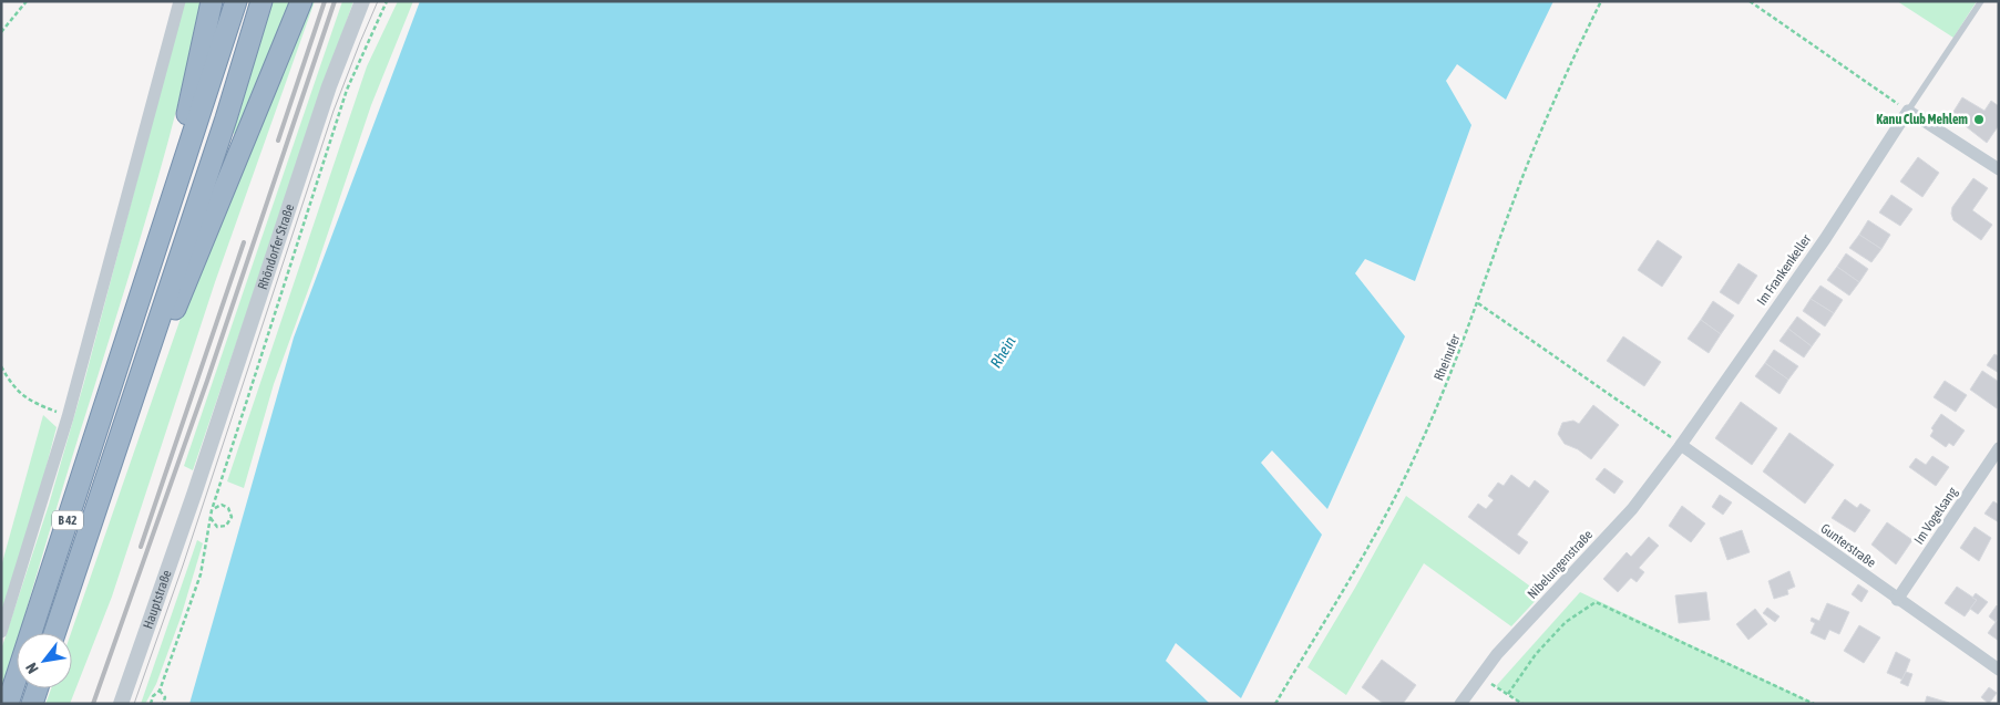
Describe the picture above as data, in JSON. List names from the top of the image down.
{
  "streets": {
    "highway": ["B 42"],
    "street": [
      "Rhöndorfer Straße",
      "Im Frankenkeller",
      "Im Vogelsang",
      "Gunterstraße",
      "Nibelungenstraße",
      "Hauptstraße"
    ],
    "path": ["Rheinufer"]
  },
  "crossings": [
    ["Rhöndorfer Straße", "Hauptstraße"],
    ["Im Frankenkeller", "Gunterstraße"],
    ["Im Frankenkeller", "Nibelungenstraße"],
    ["Im Vogelsang", "Gunterstraße"],
    ["Gunterstraße", "Nibelungenstraße"]
  ],
  "water": ["Rhein"],
  "places": ["Kanu Club Mehlem"],
  "north": "bottom left"
}
